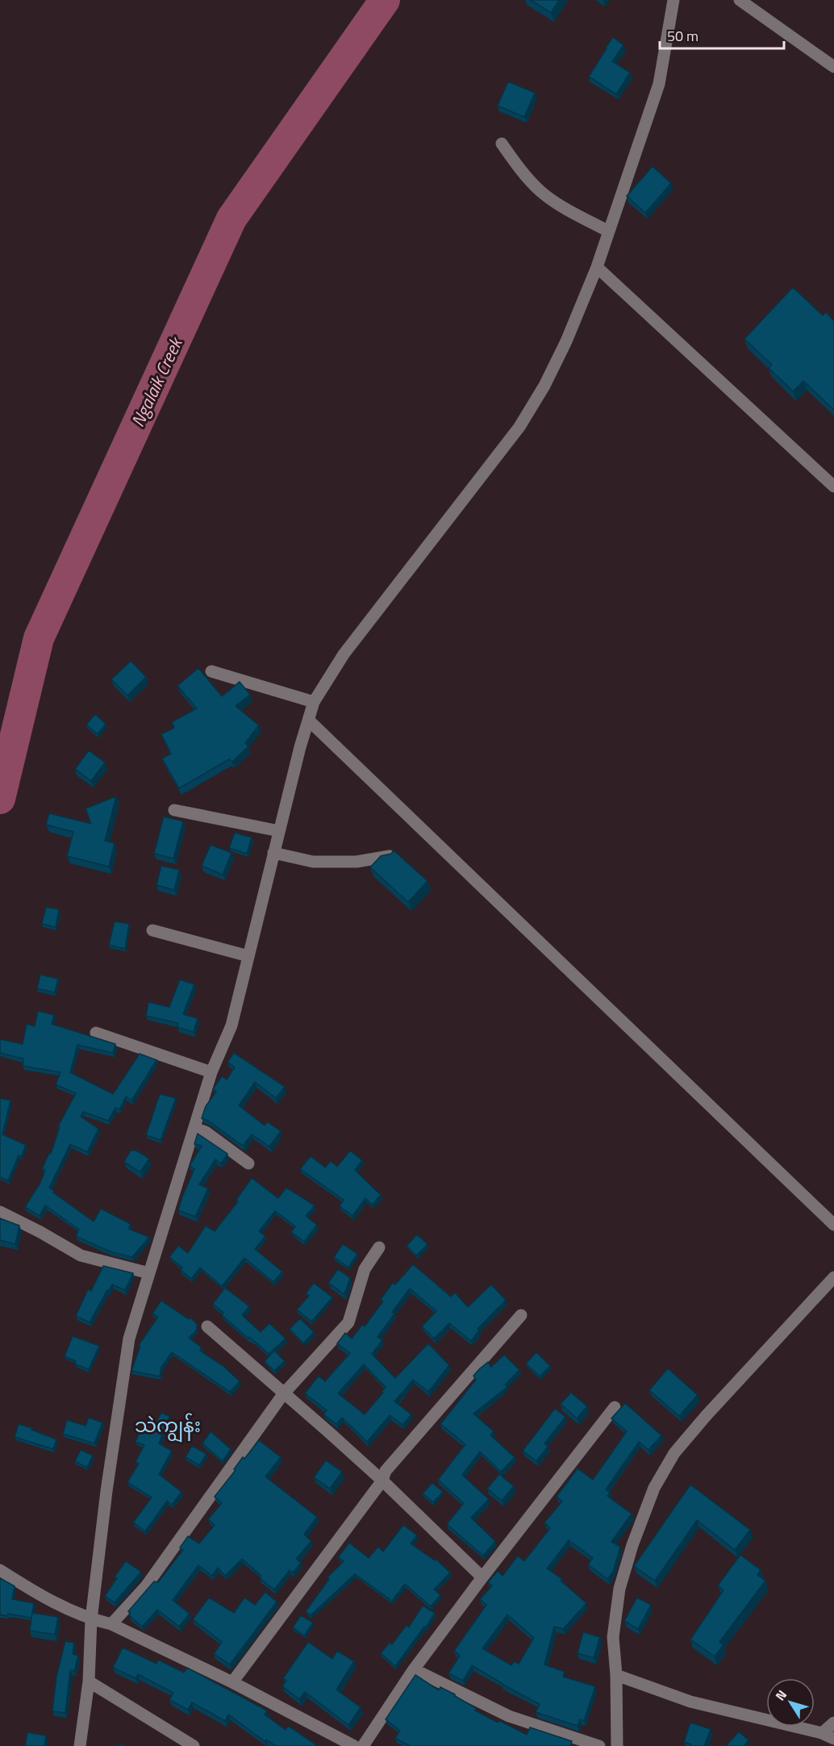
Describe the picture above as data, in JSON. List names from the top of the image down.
{
  "districts": ["သဲကျွန်း"],
  "water": ["Ngalaik Creek"],
  "scale_bar": "50 m",
  "north": "top left"
}
